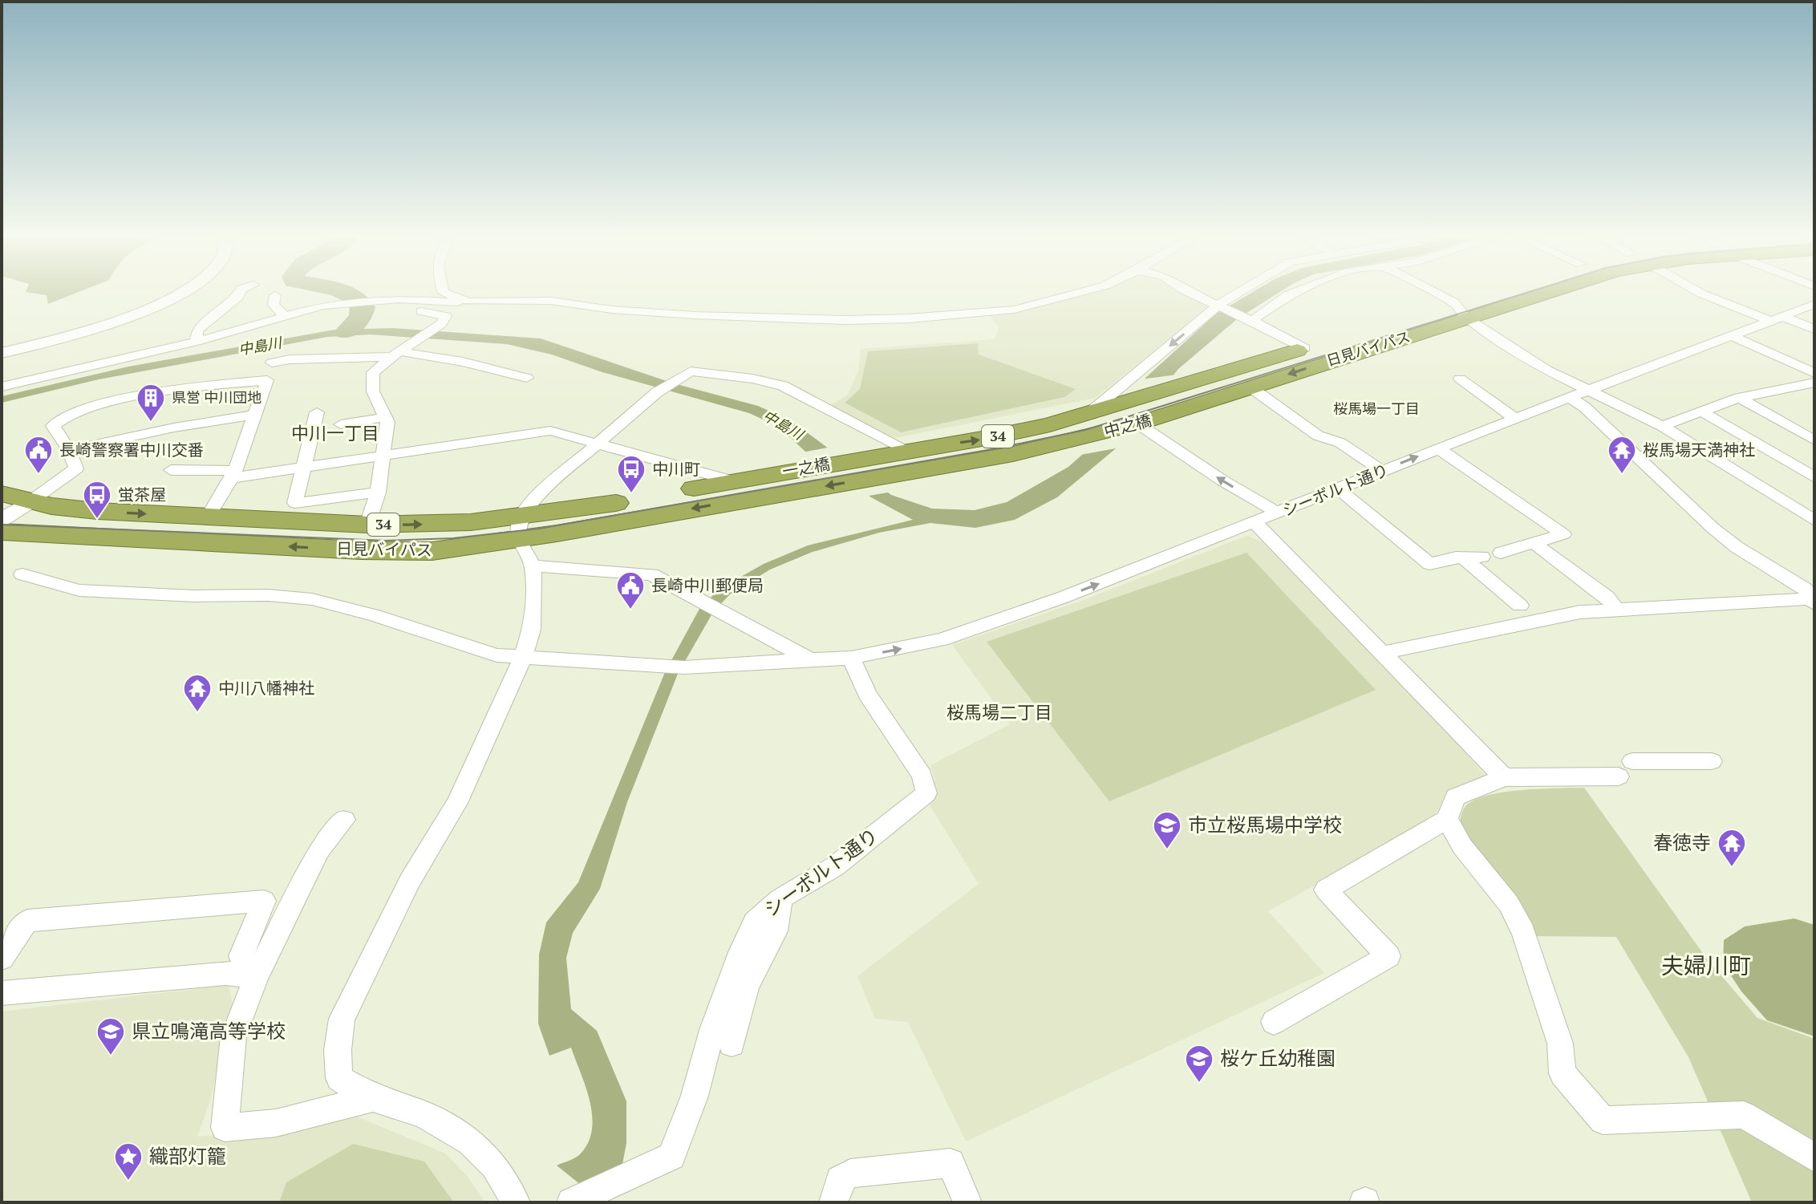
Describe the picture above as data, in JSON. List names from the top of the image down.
{
  "streets": {
    "highway": [
      "日見バイパス",
      "中之橋",
      "34",
      "一之橋"
    ],
    "street": ["シーボルト通り"]
  },
  "crossings": [
    ["日見バイパス", "中之橋"],
    ["日見バイパス", "一之橋"],
    ["中之橋", "34"],
    ["中之橋", "一之橋"],
    ["34", "一之橋"]
  ],
  "districts": [
    "桜馬場一丁目",
    "中川一丁目",
    "桜馬場二丁目",
    "夫婦川町"
  ],
  "water": ["中島川"],
  "places": {
    "building": ["県営 中川団地"],
    "public building": ["長崎警察署中川交番", "長崎中川郵便局"],
    "temple": ["桜馬場天満神社", "中川八幡神社", "春徳寺"],
    "bus stop": ["中川町", "蛍茶屋"],
    "school or university": ["市立桜馬場中学校", "県立鳴滝高等学校", "桜ケ丘幼稚園"],
    "place": ["織部灯籠"]
  }
}
